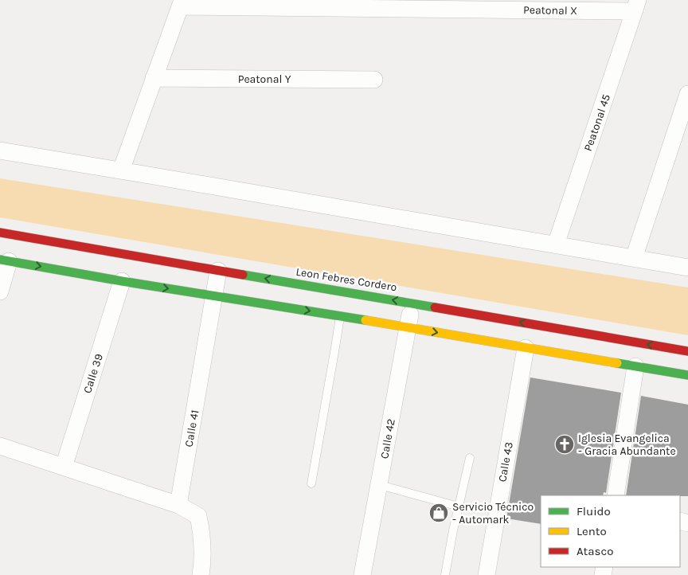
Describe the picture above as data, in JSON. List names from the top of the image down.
{
  "streets": {
    "street": [
      "Peatonal X",
      "Peatonal Y",
      "Peatonal 45",
      "Leon Febres Cordero",
      "Calle 39",
      "Calle 41",
      "Calle 42",
      "Calle 43"
    ]
  },
  "crossings": [
    ["Peatonal X", "Peatonal 45"],
    ["Leon Febres Cordero", "Calle 41"],
    ["Leon Febres Cordero", "Calle 42"]
  ],
  "places": {
    "church": ["Iglesia Evangelica - Gracia Abundante"],
    "shop": ["Servicio Técnico - Automark"]
  },
  "legend": ["Fluido", "Lento", "Atasco"]
}
